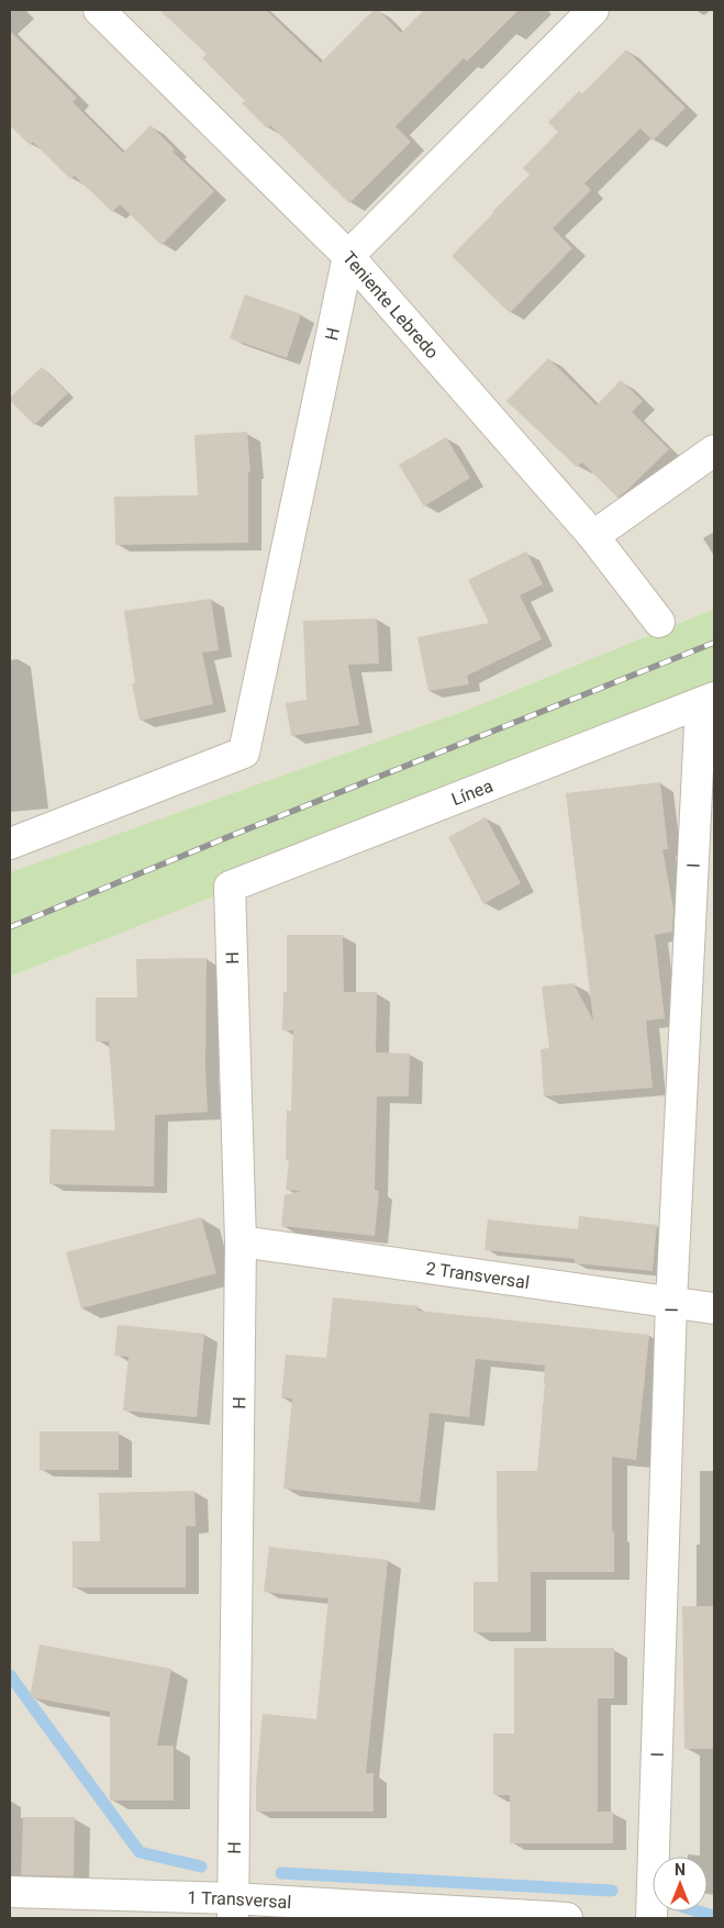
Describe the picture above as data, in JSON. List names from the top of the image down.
{
  "streets": {
    "street": [
      "Teniente Lebredo",
      "H",
      "Línea",
      "I",
      "2 Transversal",
      "1 Transversal"
    ]
  },
  "crossings": [
    ["Teniente Lebredo", "H"],
    ["H", "Línea"],
    ["H", "2 Transversal"],
    ["H", "1 Transversal"],
    ["Línea", "I"],
    ["I", "2 Transversal"]
  ],
  "north": "top"
}
